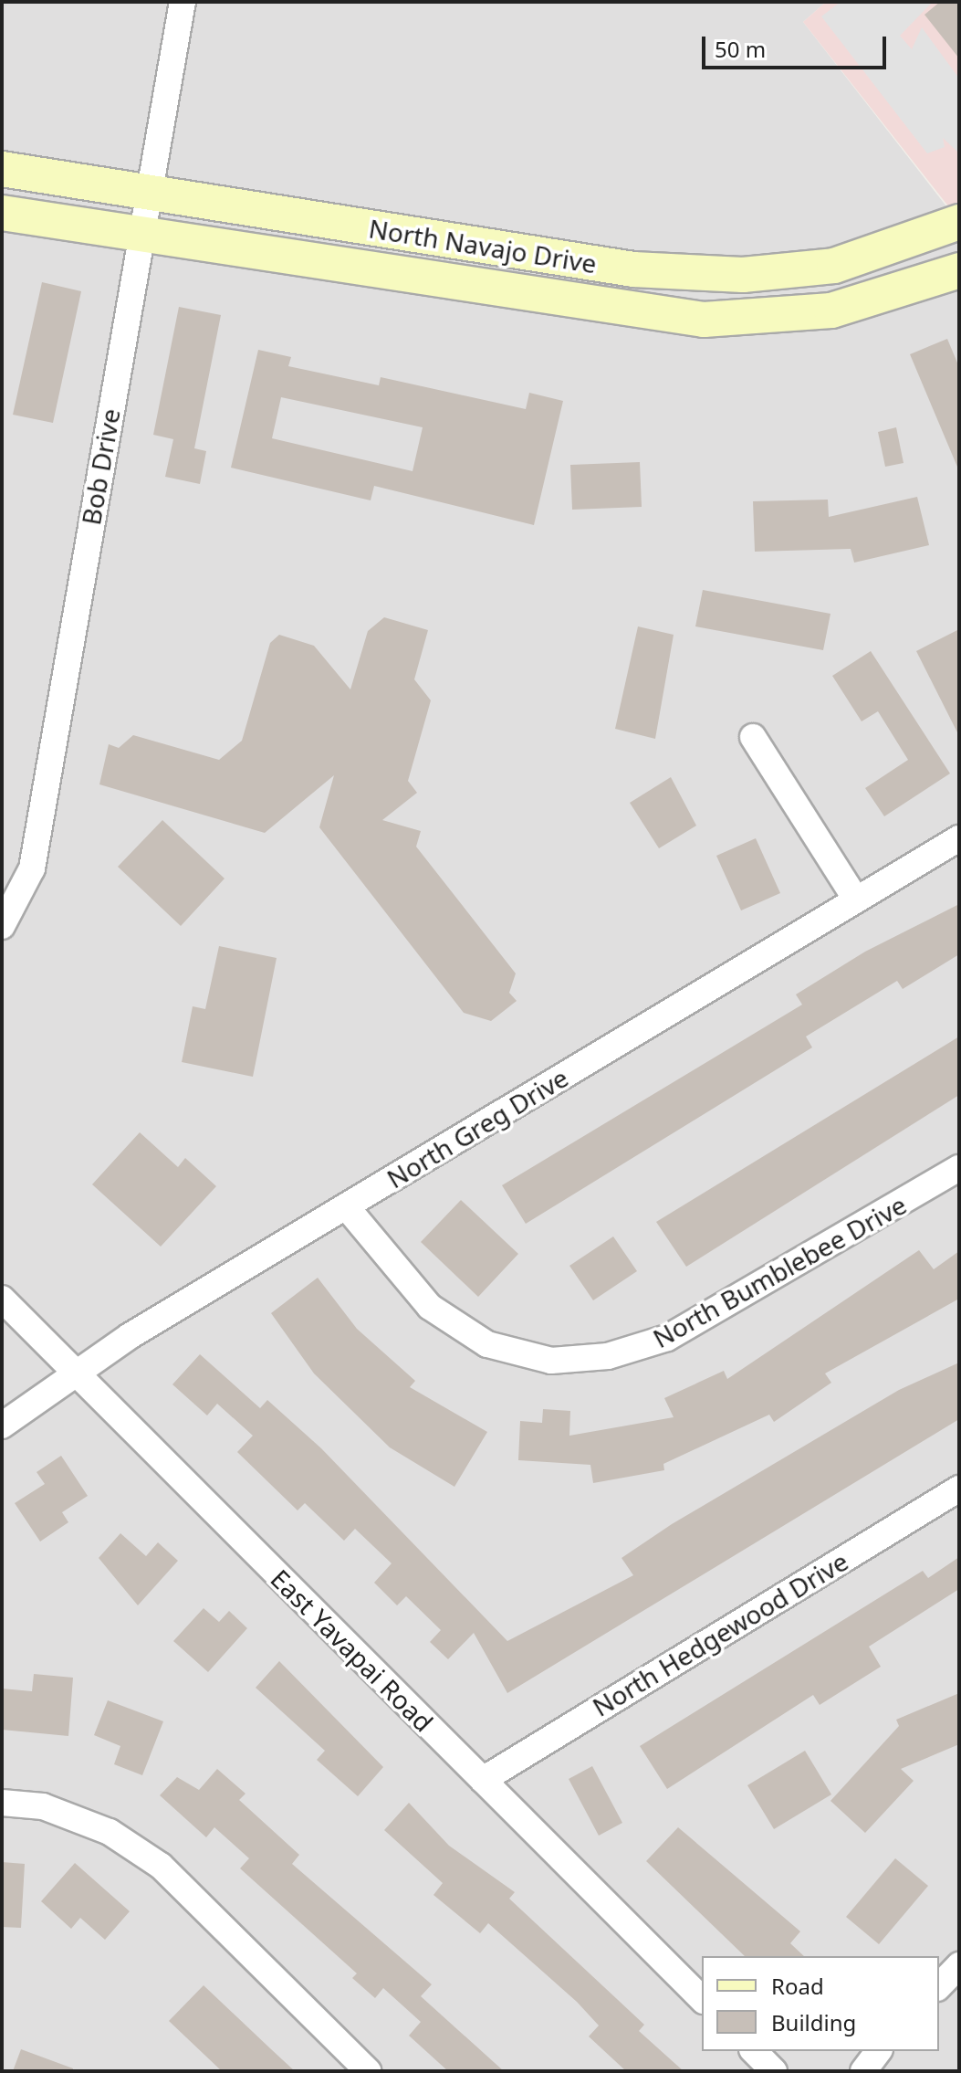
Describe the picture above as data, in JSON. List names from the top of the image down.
{
  "streets": {
    "street": [
      "North Navajo Drive",
      "Bob Drive",
      "North Greg Drive",
      "North Bumblebee Drive",
      "North Hedgewood Drive",
      "East Yavapai Road"
    ]
  },
  "crossings": [
    ["North Navajo Drive", "Bob Drive"],
    ["North Greg Drive", "North Bumblebee Drive"],
    ["North Greg Drive", "East Yavapai Road"],
    ["North Hedgewood Drive", "East Yavapai Road"]
  ],
  "legend": ["Road", "Building"],
  "scale_bar": "50 m"
}
